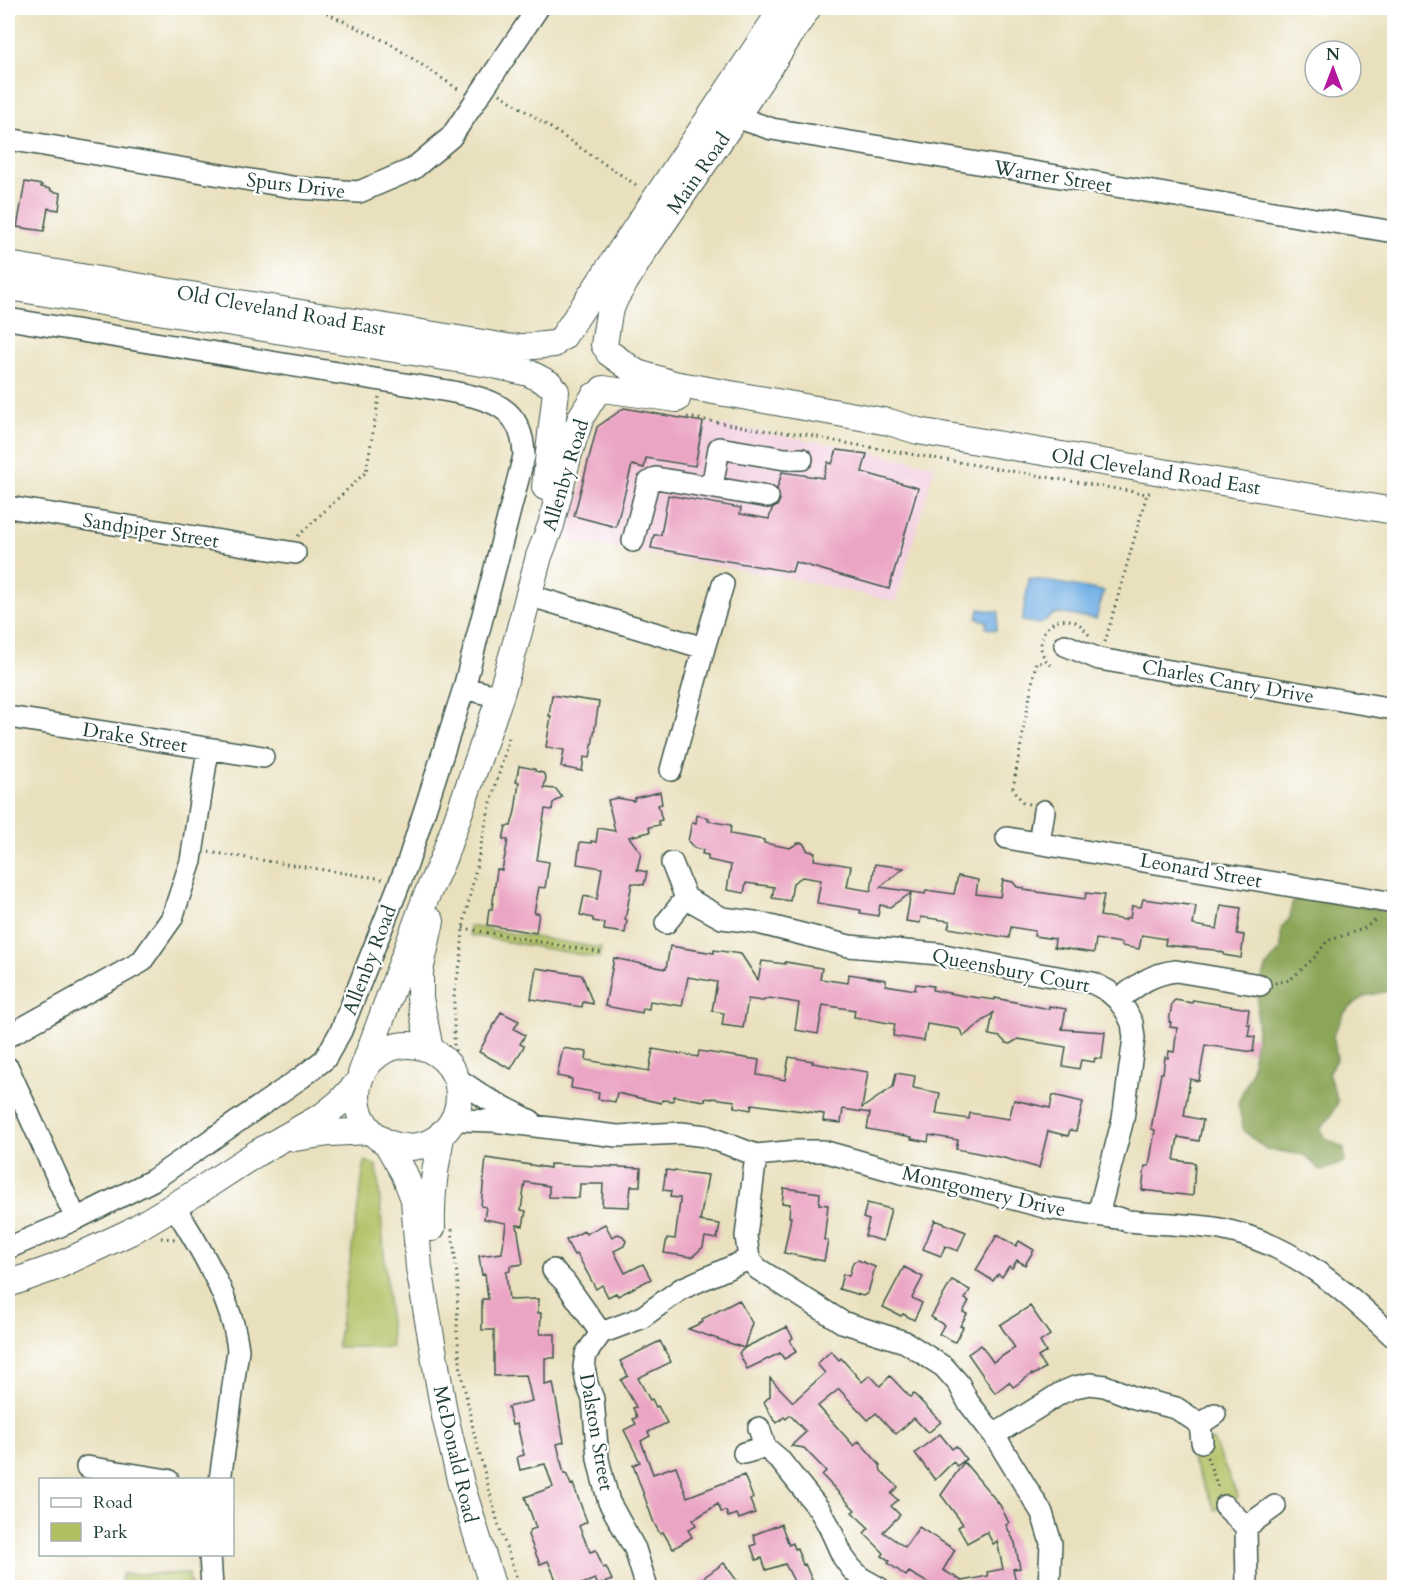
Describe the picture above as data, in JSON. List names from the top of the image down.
{
  "streets": {
    "main road": [
      "Main Road",
      "Old Cleveland Road East",
      "Allenby Road",
      "McDonald Road"
    ],
    "street": [
      "Warner Street",
      "Spurs Drive",
      "Sandpiper Street",
      "Charles Canty Drive",
      "Drake Street",
      "Leonard Street",
      "Queensbury Court",
      "Montgomery Drive",
      "Dalston Street"
    ]
  },
  "crossings": [
    ["Main Road", "Warner Street"],
    ["Main Road", "Old Cleveland Road East"],
    ["Main Road", "Allenby Road"],
    ["Old Cleveland Road East", "Allenby Road"],
    ["Allenby Road", "Montgomery Drive"],
    ["Allenby Road", "McDonald Road"],
    ["Queensbury Court", "Montgomery Drive"],
    ["Montgomery Drive", "McDonald Road"]
  ],
  "legend": ["Road", "Park"],
  "north": "top"
}
